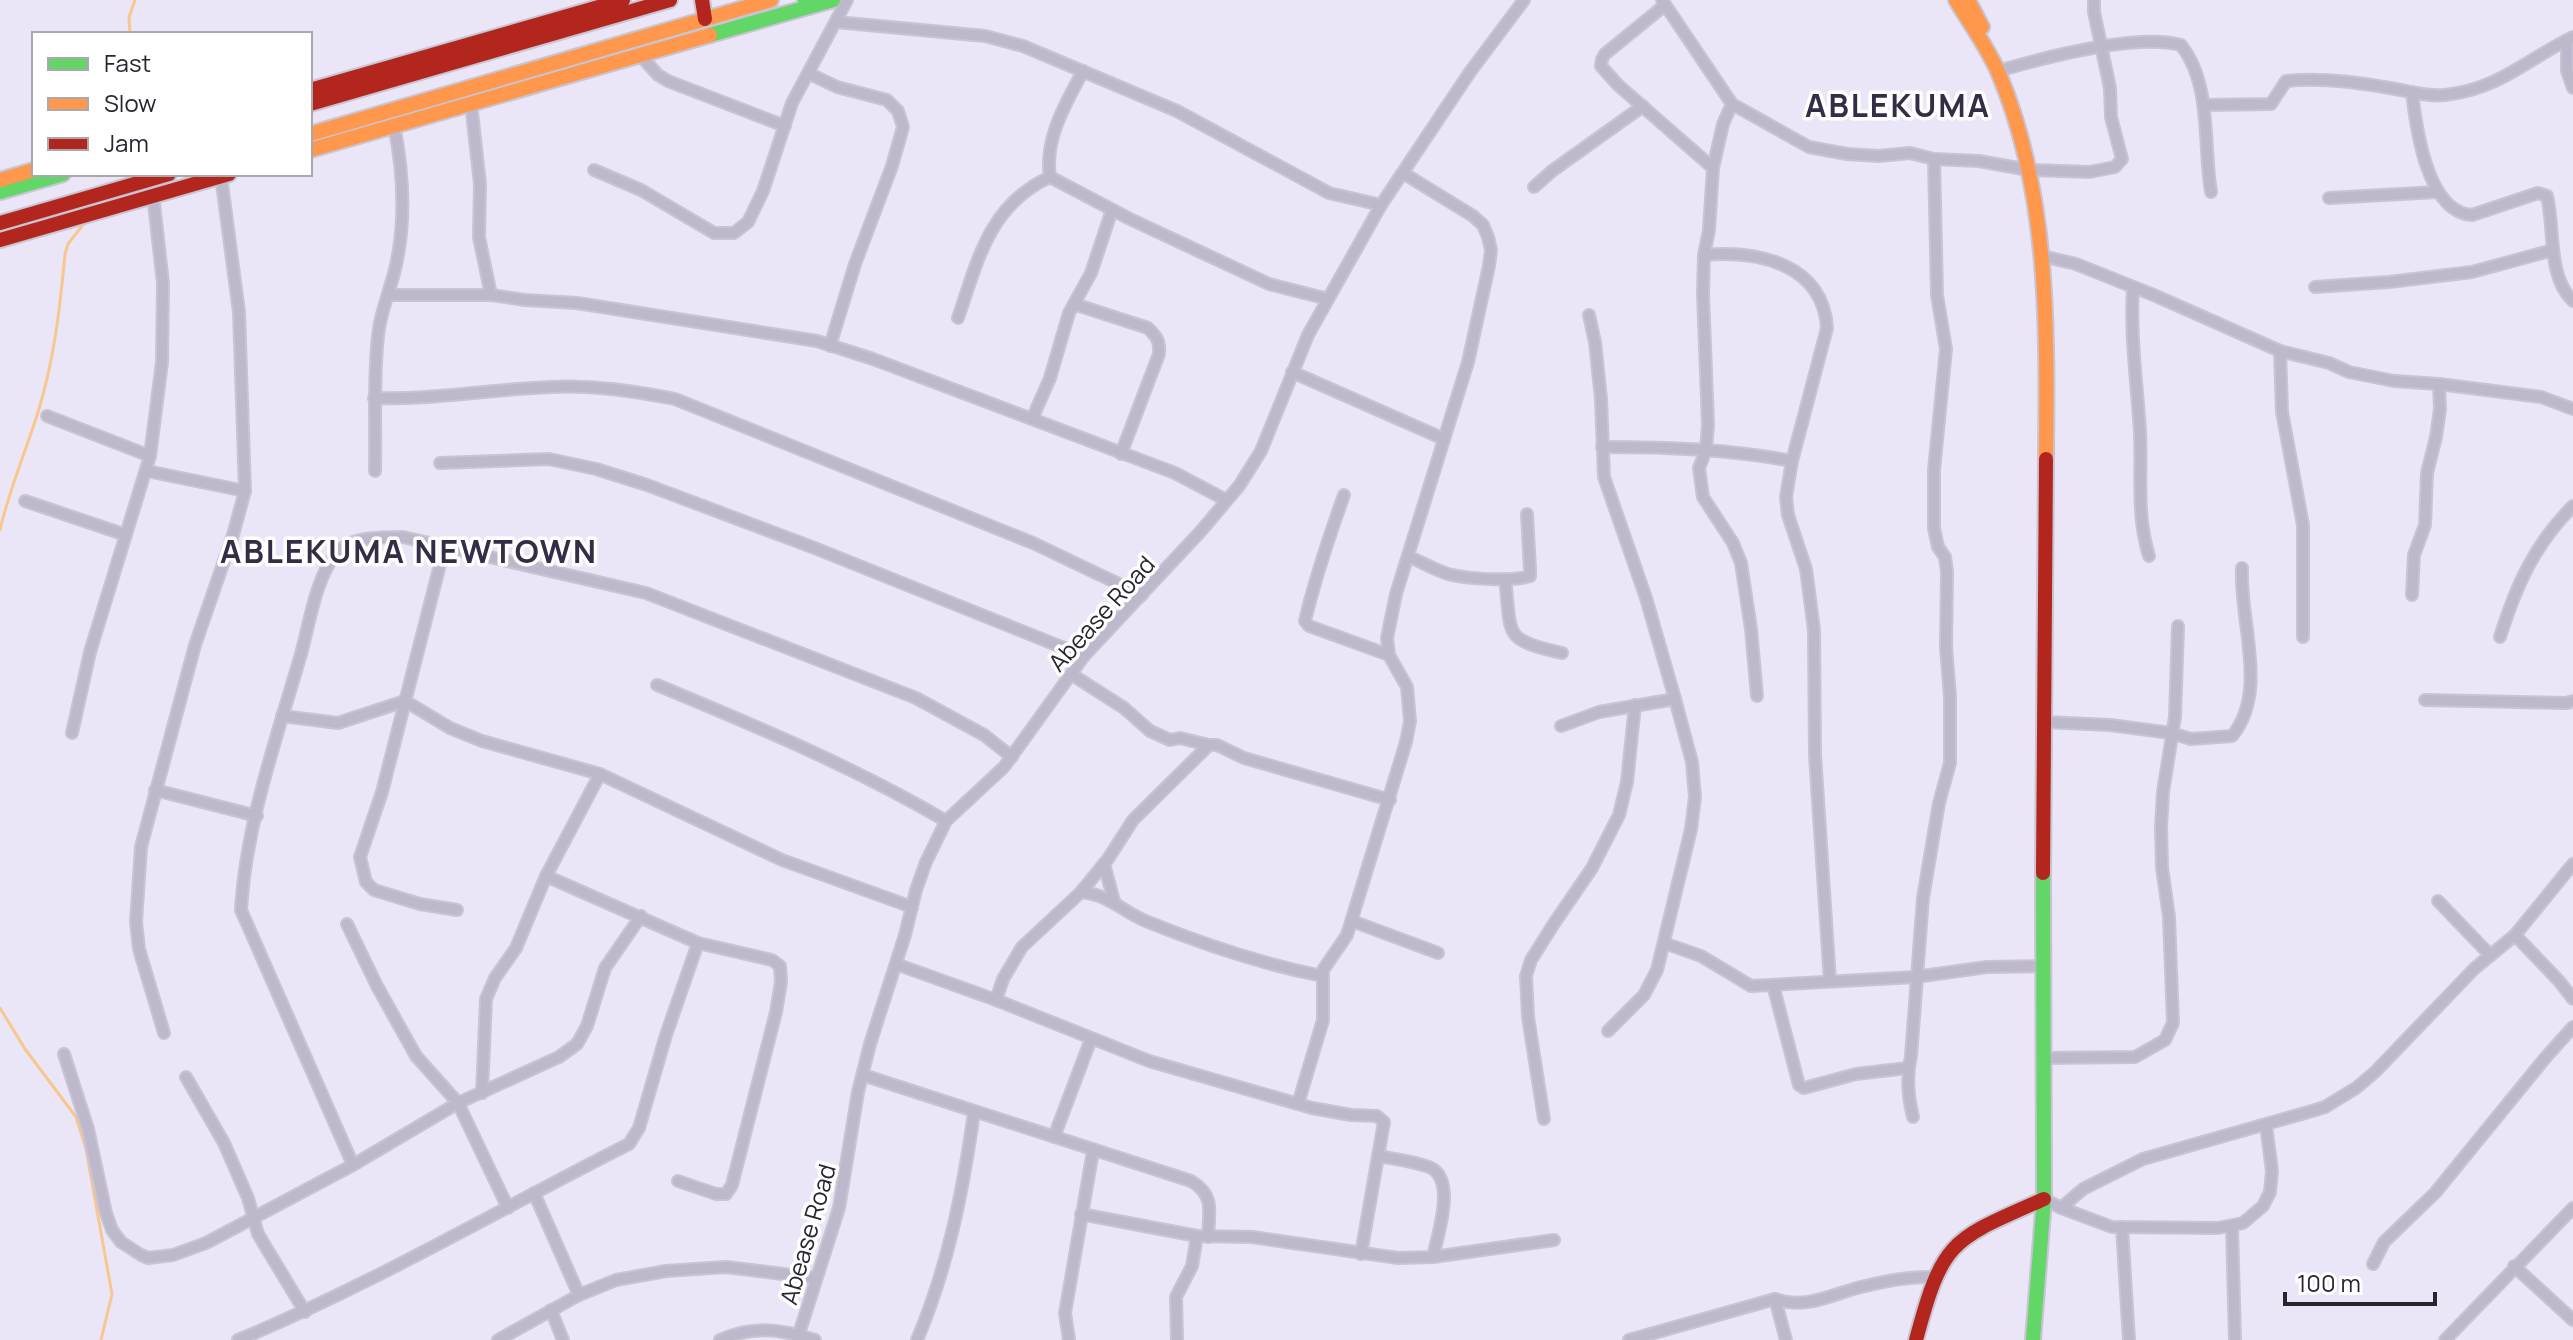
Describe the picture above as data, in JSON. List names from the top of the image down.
{
  "streets": {
    "street": ["Abease Road"]
  },
  "districts": ["ABLEKUMA", "ABLEKUMA NEWTOWN"],
  "legend": ["Fast", "Slow", "Jam"],
  "scale_bar": "100 m"
}
